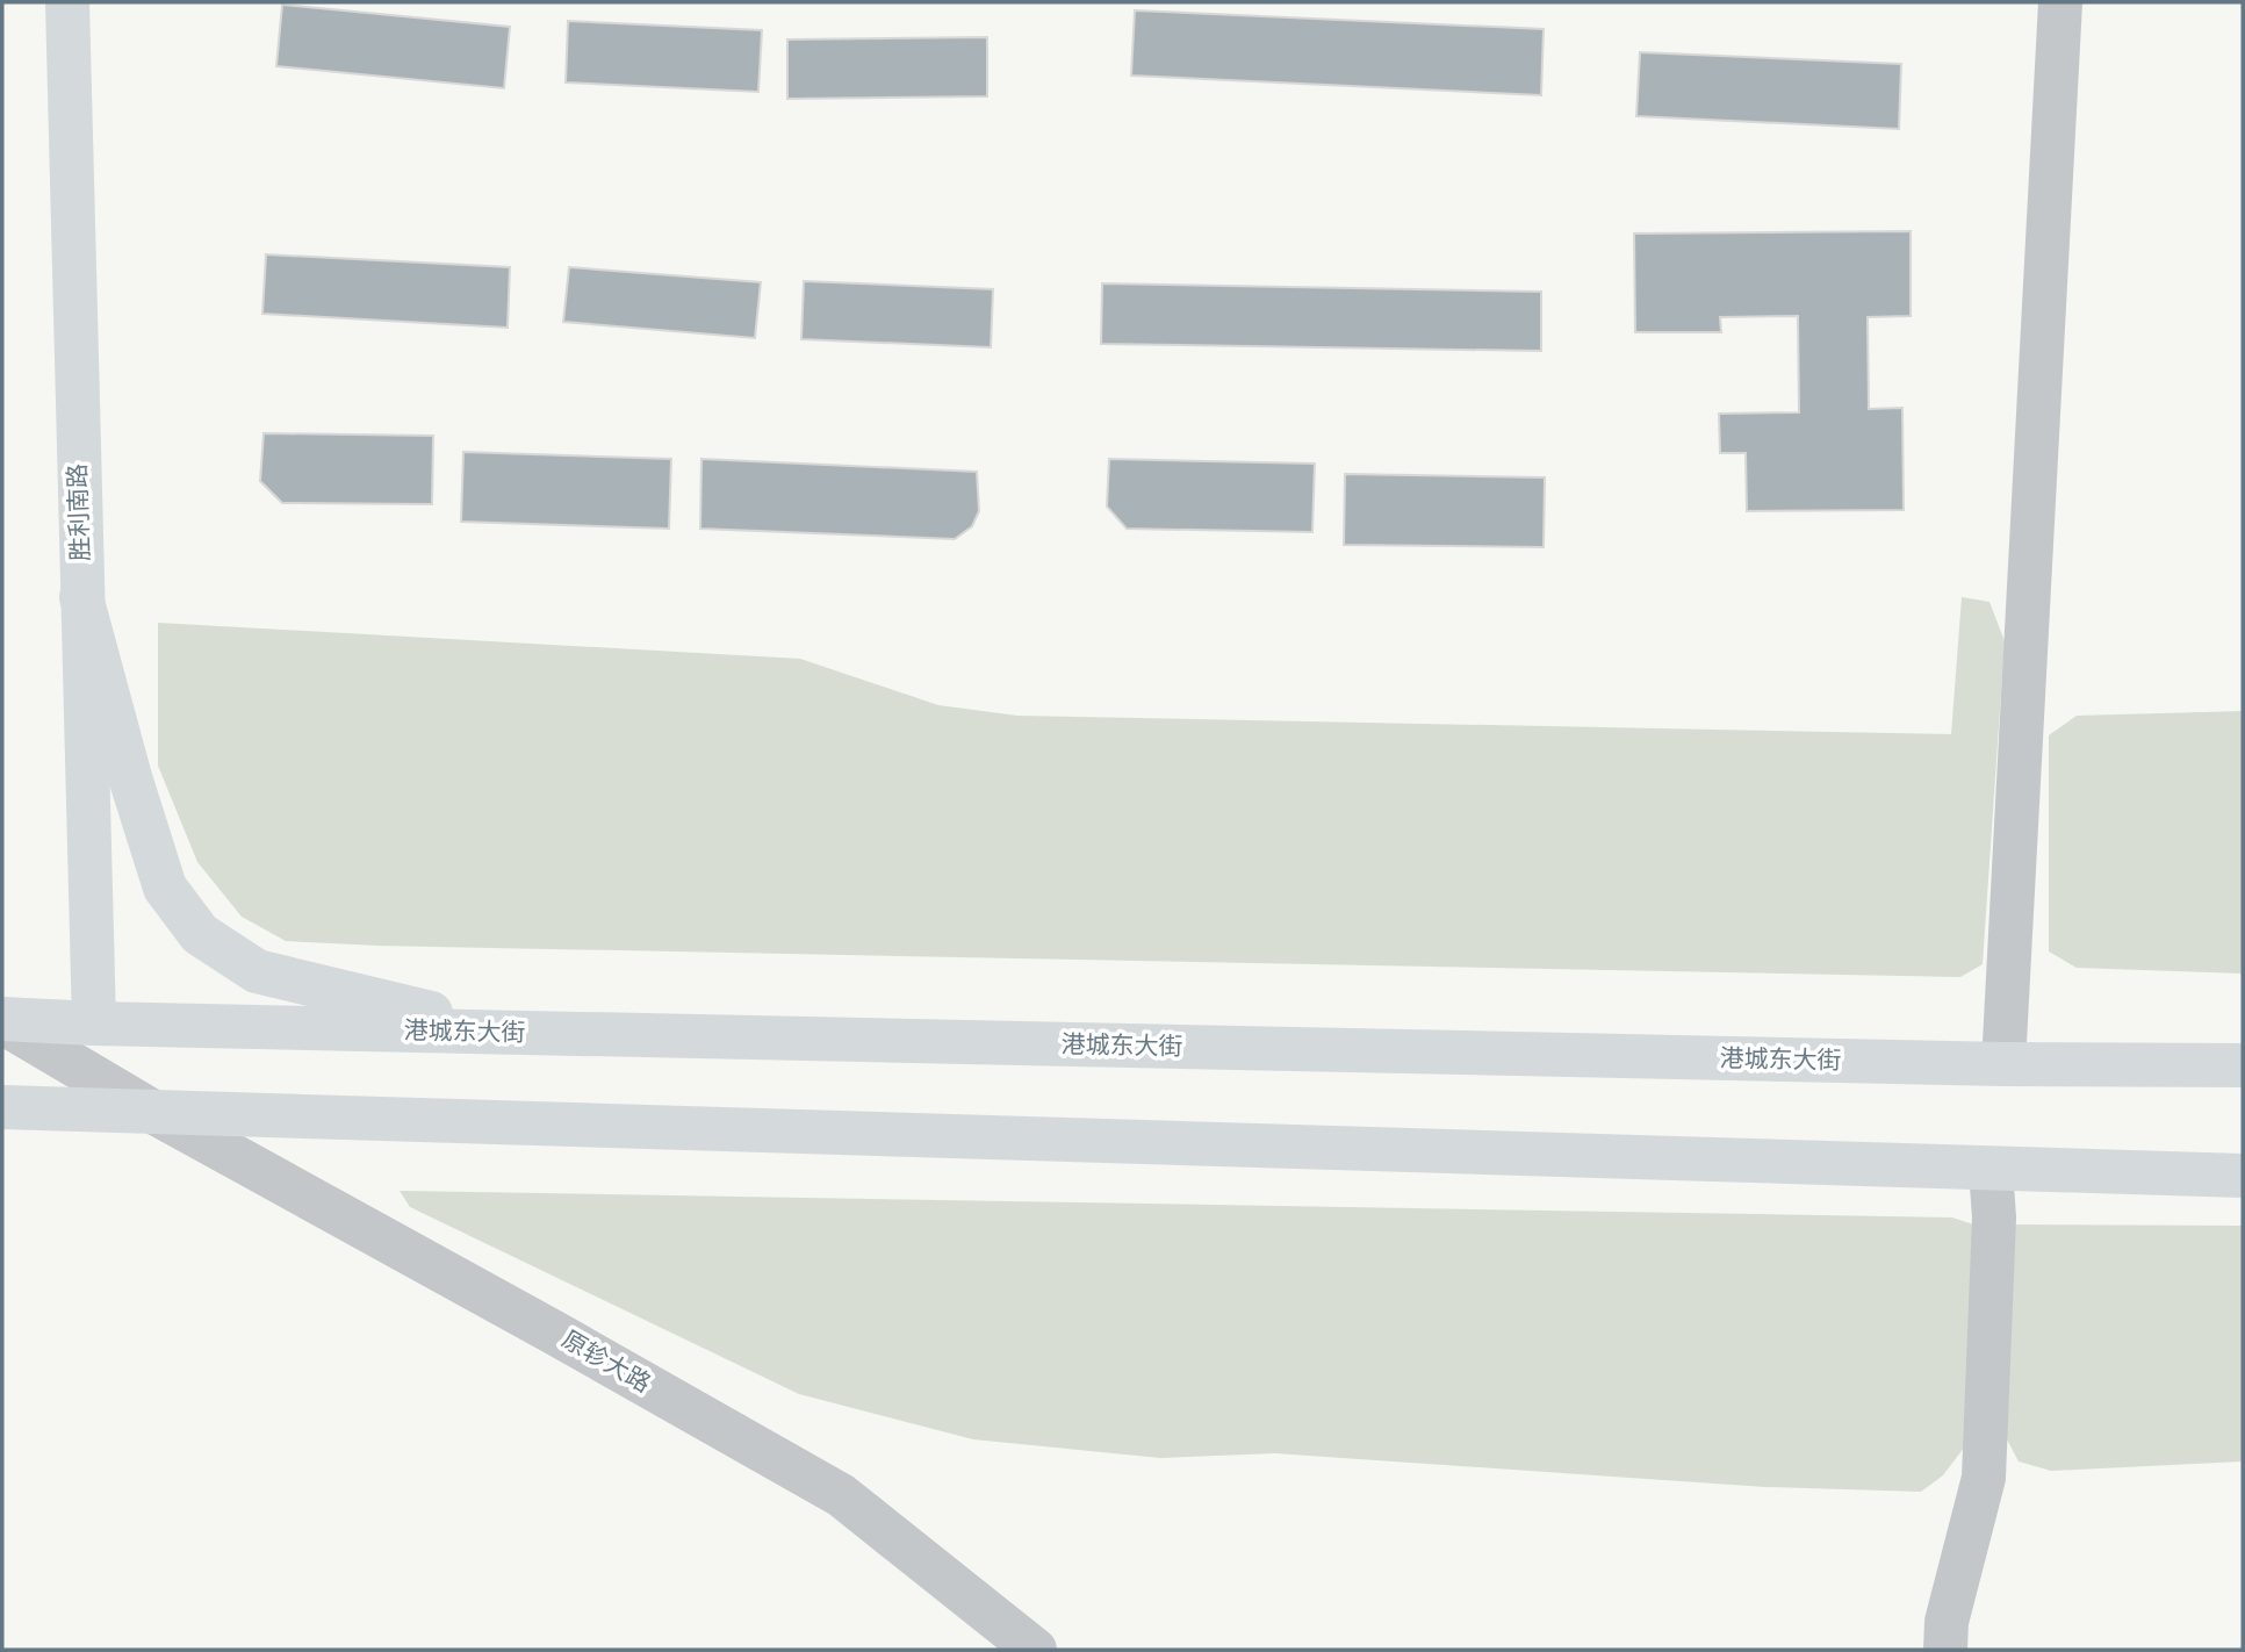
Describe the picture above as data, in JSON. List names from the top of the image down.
{
  "streets": {
    "main road": ["胜利南路", "港城东大街"],
    "street": ["原轸大路"]
  },
  "crossings": [
    ["胜利南路", "港城东大街"],
    ["港城东大街", "原轸大路"]
  ]
}
